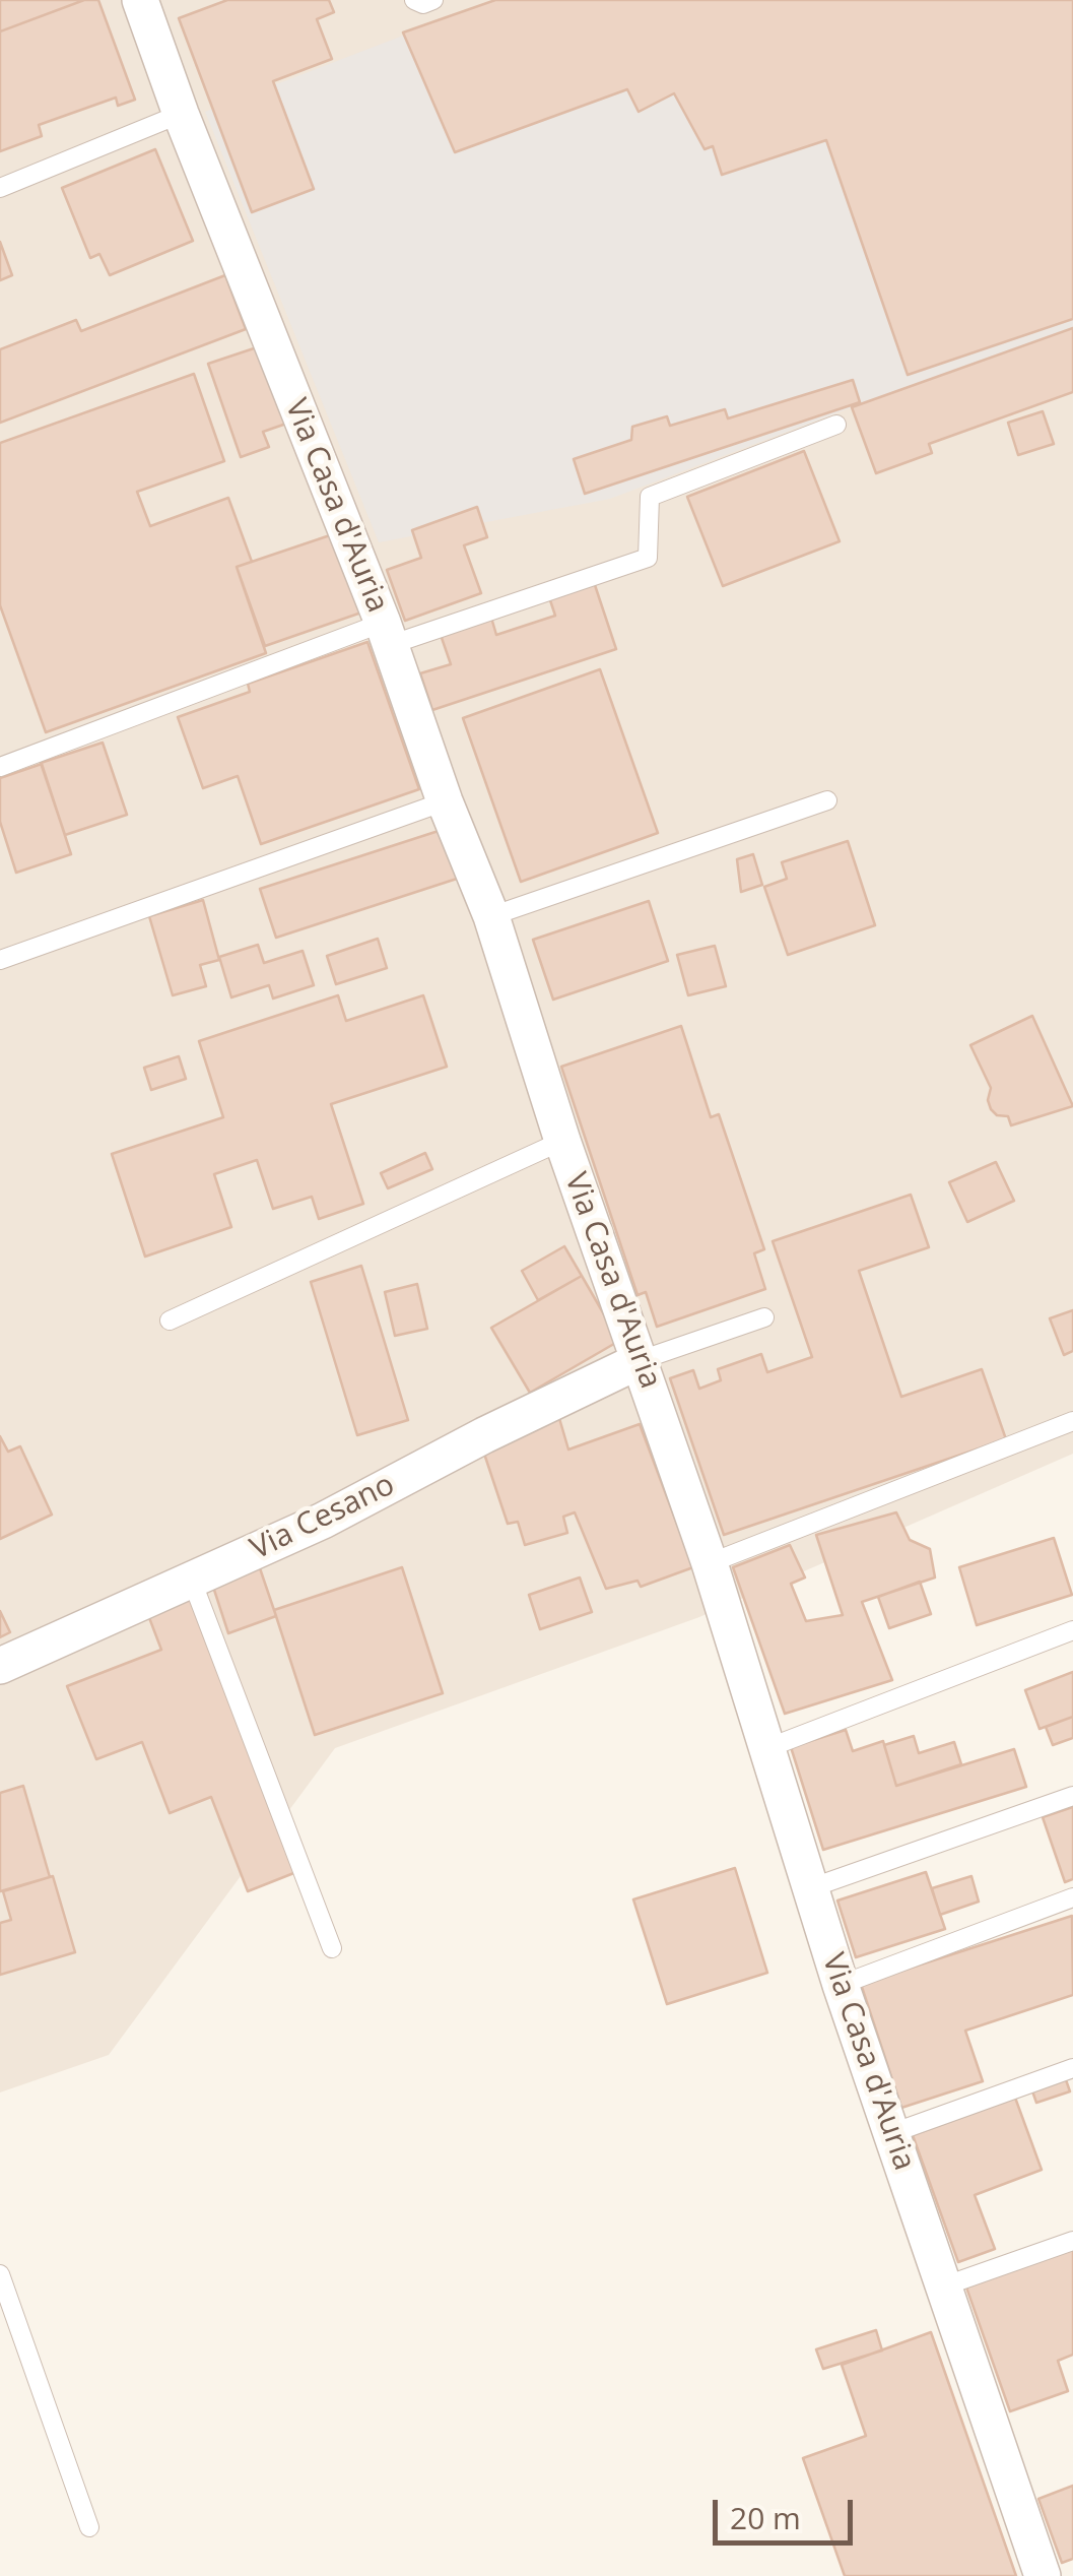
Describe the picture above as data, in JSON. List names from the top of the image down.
{
  "streets": {
    "street": ["Via Casa d'Auria", "Via Cesano"]
  },
  "crossings": [
    ["Via Casa d'Auria", "Via Cesano"]
  ],
  "scale_bar": "20 m"
}
